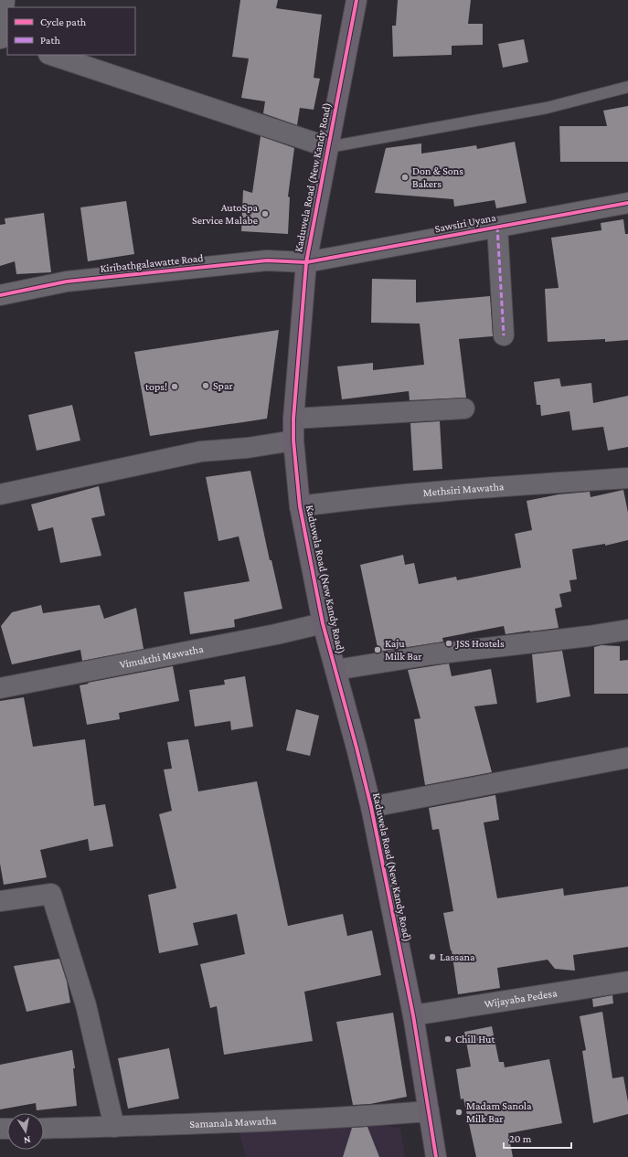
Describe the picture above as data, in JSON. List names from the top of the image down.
{
  "streets": {
    "main road": ["Kaduwela Road (New Kandy Road)"],
    "street": [
      "Sawsiri Uyana",
      "Kiribathgalawatte Road",
      "Methsiri Mawatha",
      "Vimukthi Mawatha",
      "Wijayaba Pedesa",
      "Samanala Mawatha"
    ]
  },
  "crossings": [
    ["Kaduwela Road (New Kandy Road)", "Sawsiri Uyana"],
    ["Kaduwela Road (New Kandy Road)", "Kiribathgalawatte Road"],
    ["Kaduwela Road (New Kandy Road)", "Methsiri Mawatha"],
    ["Kaduwela Road (New Kandy Road)", "Vimukthi Mawatha"],
    ["Kaduwela Road (New Kandy Road)", "Wijayaba Pedesa"],
    ["Kaduwela Road (New Kandy Road)", "Samanala Mawatha"],
    ["Sawsiri Uyana", "Kiribathgalawatte Road"]
  ],
  "places": [
    "Don & Sons Bakers",
    "AutoSpa Service Malabe",
    "Spar",
    "tops!",
    "JSS Hostels",
    "Kaju Milk Bar",
    "Lassana",
    "Chill Hut",
    "Madam Sanola Milk Bar"
  ],
  "legend": ["Cycle path", "Path"],
  "scale_bar": "20 m",
  "north": "bottom"
}
